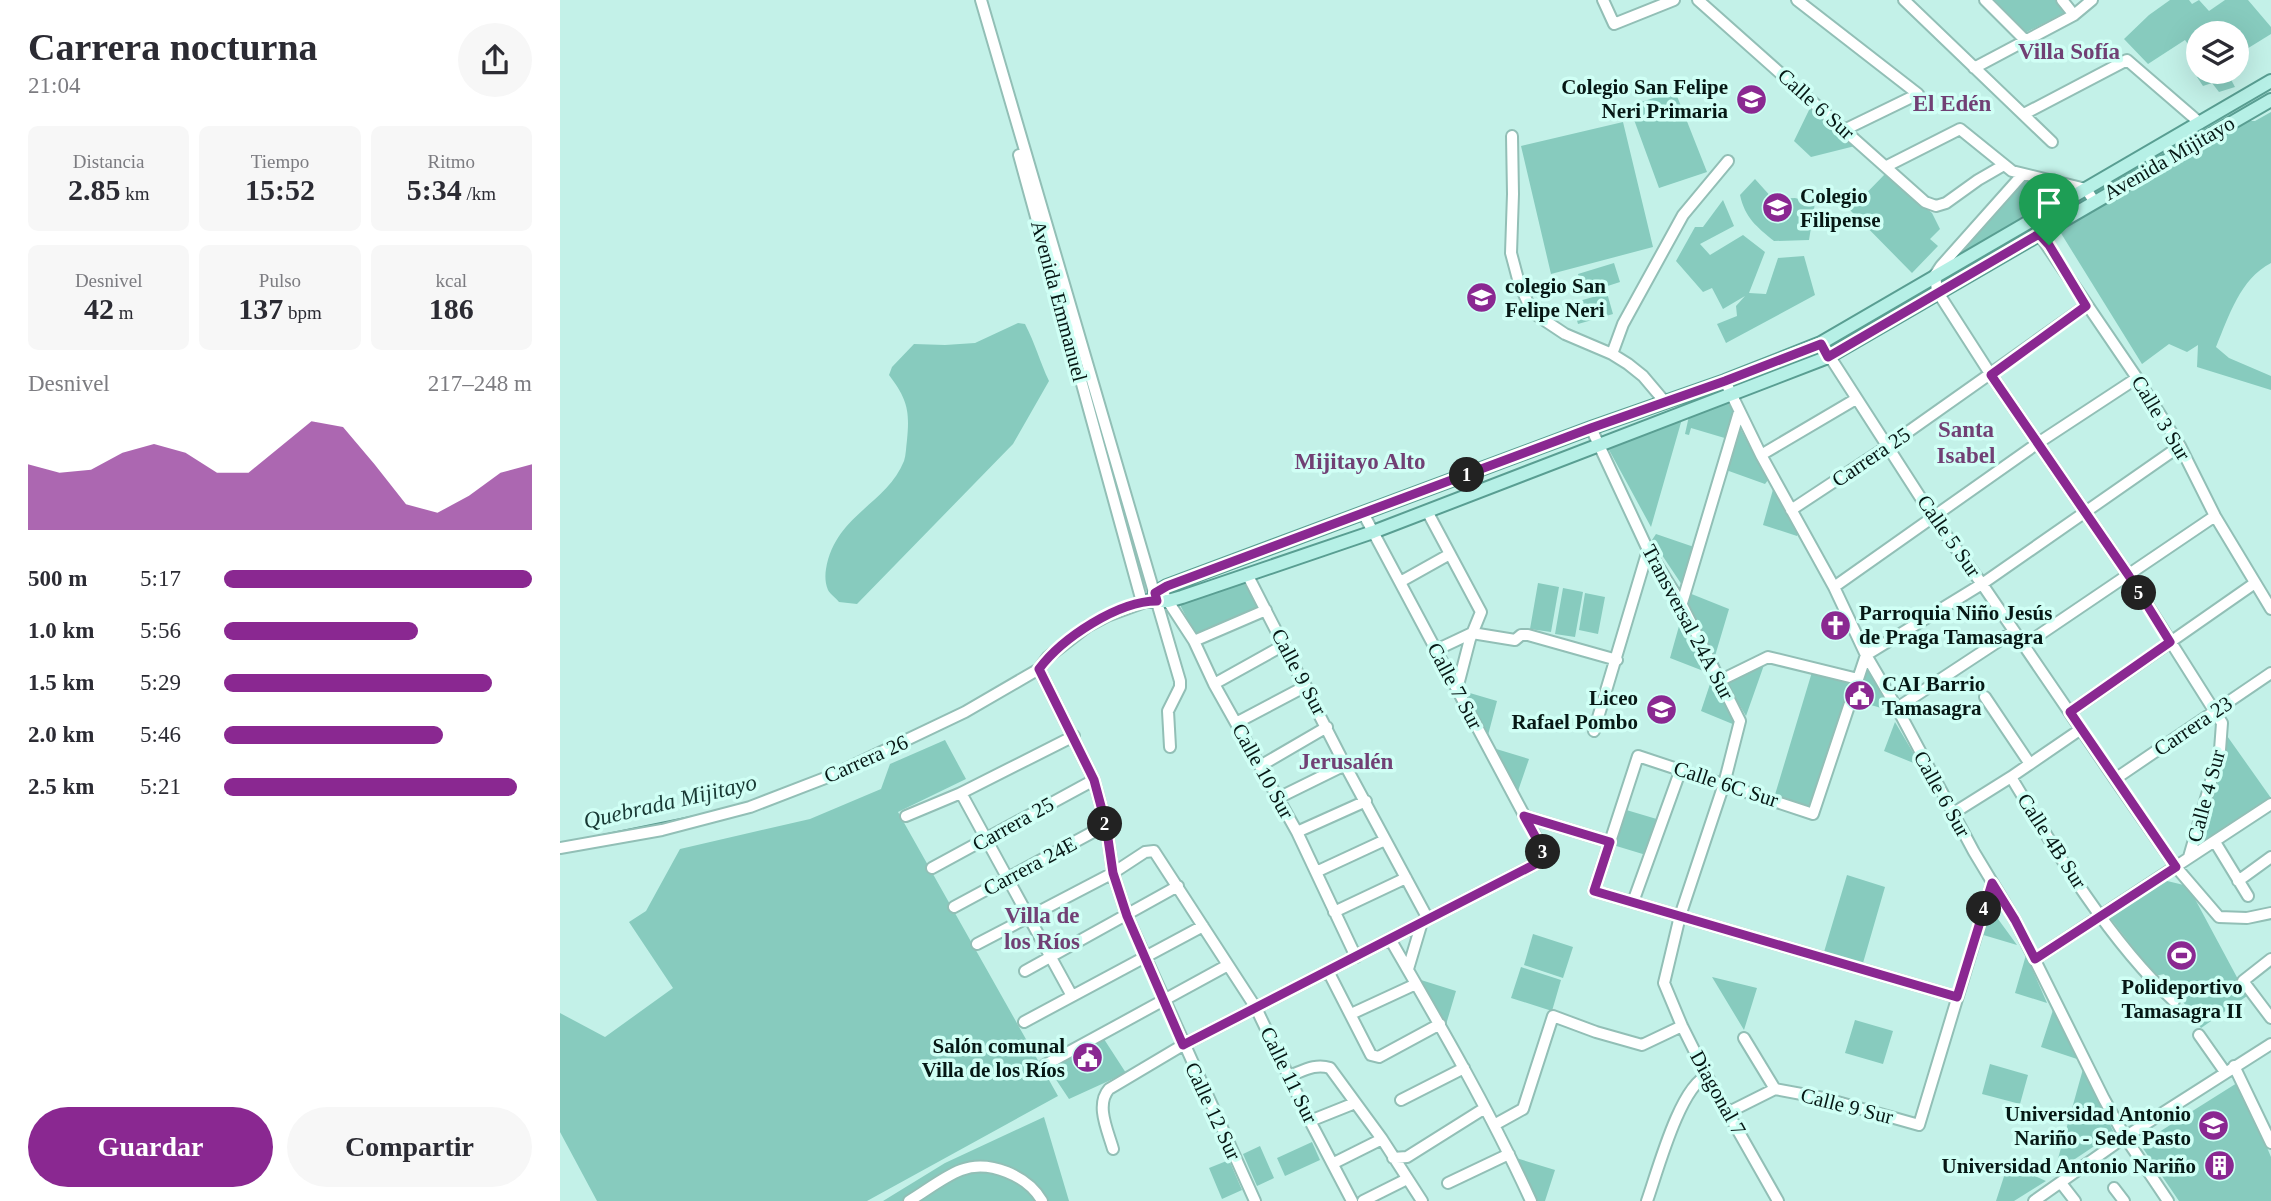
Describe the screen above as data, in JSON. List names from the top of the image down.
{
  "streets": {
    "main road": ["Avenida Mijitayo"],
    "street": [
      "Calle 6 Sur",
      "Avenida Emmanuel",
      "Calle 3 Sur",
      "Carrera 25",
      "Calle 5 Sur",
      "Transversal 24A Sur",
      "Calle 9 Sur",
      "Calle 7 Sur",
      "Carrera 23",
      "Carrera 26",
      "Calle 10 Sur",
      "Calle 6C Sur",
      "Calle 4 Sur",
      "Calle 4B Sur",
      "Carrera 24E",
      "Calle 11 Sur",
      "Diagonal 7",
      "Calle 12 Sur"
    ]
  },
  "crossings": [
    ["Calle 6 Sur", "Avenida Mijitayo"],
    ["Calle 6 Sur", "Carrera 25"],
    ["Avenida Mijitayo", "Avenida Emmanuel"],
    ["Avenida Mijitayo", "Calle 3 Sur"],
    ["Avenida Mijitayo", "Calle 5 Sur"],
    ["Avenida Mijitayo", "Transversal 24A Sur"],
    ["Avenida Mijitayo", "Calle 9 Sur"],
    ["Avenida Mijitayo", "Calle 7 Sur"],
    ["Avenida Mijitayo", "Carrera 26"],
    ["Avenida Mijitayo", "Calle 10 Sur"],
    ["Avenida Mijitayo", "Calle 4 Sur"],
    ["Avenida Emmanuel", "Carrera 26"],
    ["Avenida Emmanuel", "Calle 10 Sur"],
    ["Calle 3 Sur", "Carrera 25"],
    ["Carrera 25", "Calle 5 Sur"],
    ["Carrera 25", "Calle 4 Sur"],
    ["Carrera 25", "Calle 12 Sur"],
    ["Calle 5 Sur", "Carrera 23"],
    ["Transversal 24A Sur", "Calle 6C Sur"],
    ["Transversal 24A Sur", "Diagonal 7"],
    ["Calle 9 Sur", "Calle 7 Sur"],
    ["Carrera 23", "Calle 4 Sur"],
    ["Carrera 26", "Calle 10 Sur"],
    ["Carrera 26", "Calle 12 Sur"],
    ["Carrera 24E", "Calle 12 Sur"],
    ["Calle 11 Sur", "Calle 12 Sur"]
  ],
  "districts": [
    "Villa Sofía",
    "El Edén",
    "Santa Isabel",
    "Mijitayo Alto",
    "Jerusalén",
    "Villa de los Ríos"
  ],
  "water": ["Quebrada Mijitayo"],
  "places": {
    "school or university": [
      "Colegio San Felipe Neri Primaria",
      "Colegio Filipense",
      "colegio San Felipe Neri",
      "Liceo Rafael Pombo",
      "Universidad Antonio Nariño - Sede Pasto"
    ],
    "church": ["Parroquia Niño Jesús de Praga Tamasagra"],
    "public building": ["CAI Barrio Tamasagra", "Salón comunal Villa de los Ríos"],
    "sports": ["Polideportivo Tamasagra II"],
    "building": ["Universidad Antonio Nariño"]
  },
  "page": {
    "heading": ["Carrera nocturna", "21:04"],
    "stats": [
      ["Distancia", "2.85 km"],
      ["Tiempo", "15:52"],
      ["Ritmo", "5:34 /km"],
      ["Desnivel", "42 m"],
      ["Pulso", "137 bpm"],
      ["kcal", "186"]
    ],
    "chart": ["Desnivel", "217–248 m"],
    "pins": [
      "1",
      "5",
      "2",
      "3",
      "4"
    ],
    "list": [
      {
        "name": "500 m",
        "note": "5:17"
      },
      {
        "name": "1.0 km",
        "note": "5:56"
      },
      {
        "name": "1.5 km",
        "note": "5:29"
      },
      {
        "name": "2.0 km",
        "note": "5:46"
      },
      {
        "name": "2.5 km",
        "note": "5:21"
      }
    ],
    "buttons": ["Guardar", "Compartir"]
  }
}
